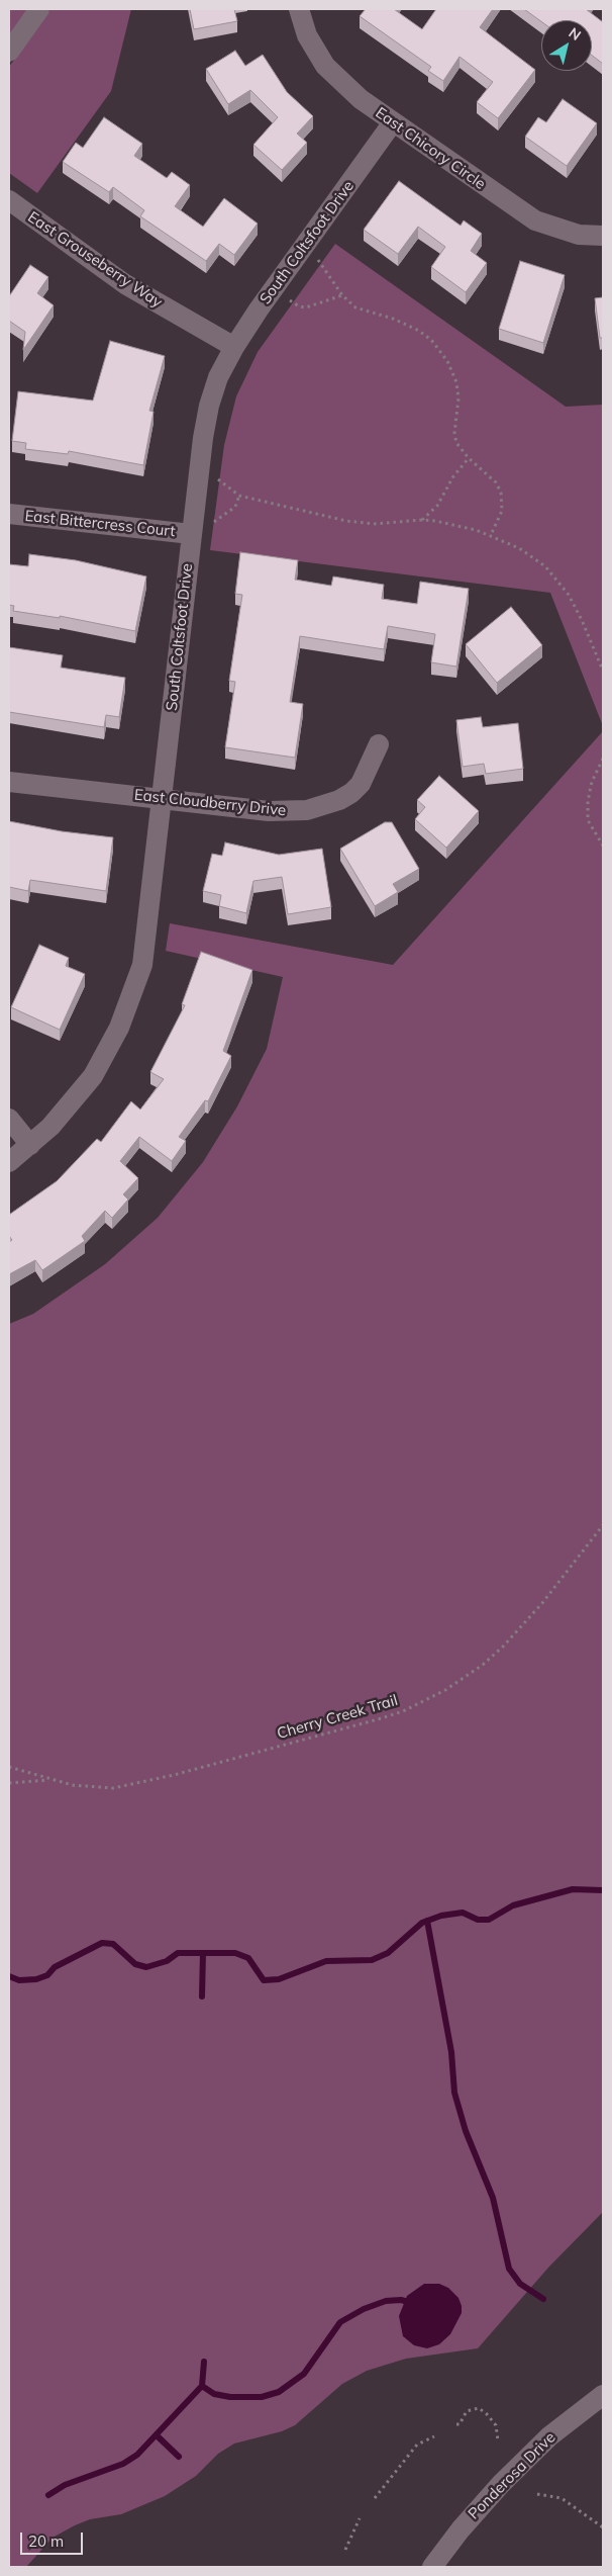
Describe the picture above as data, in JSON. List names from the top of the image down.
{
  "streets": {
    "street": [
      "East Chicory Circle",
      "South Coltsfoot Drive",
      "East Grouseberry Way",
      "East Bittercress Court",
      "East Cloudberry Drive",
      "Ponderosa Drive"
    ],
    "path": ["Cherry Creek Trail"]
  },
  "crossings": [
    ["East Chicory Circle", "South Coltsfoot Drive"],
    ["South Coltsfoot Drive", "East Grouseberry Way"],
    ["South Coltsfoot Drive", "East Bittercress Court"],
    ["South Coltsfoot Drive", "East Cloudberry Drive"]
  ],
  "scale_bar": "20 m",
  "north": "top right"
}
